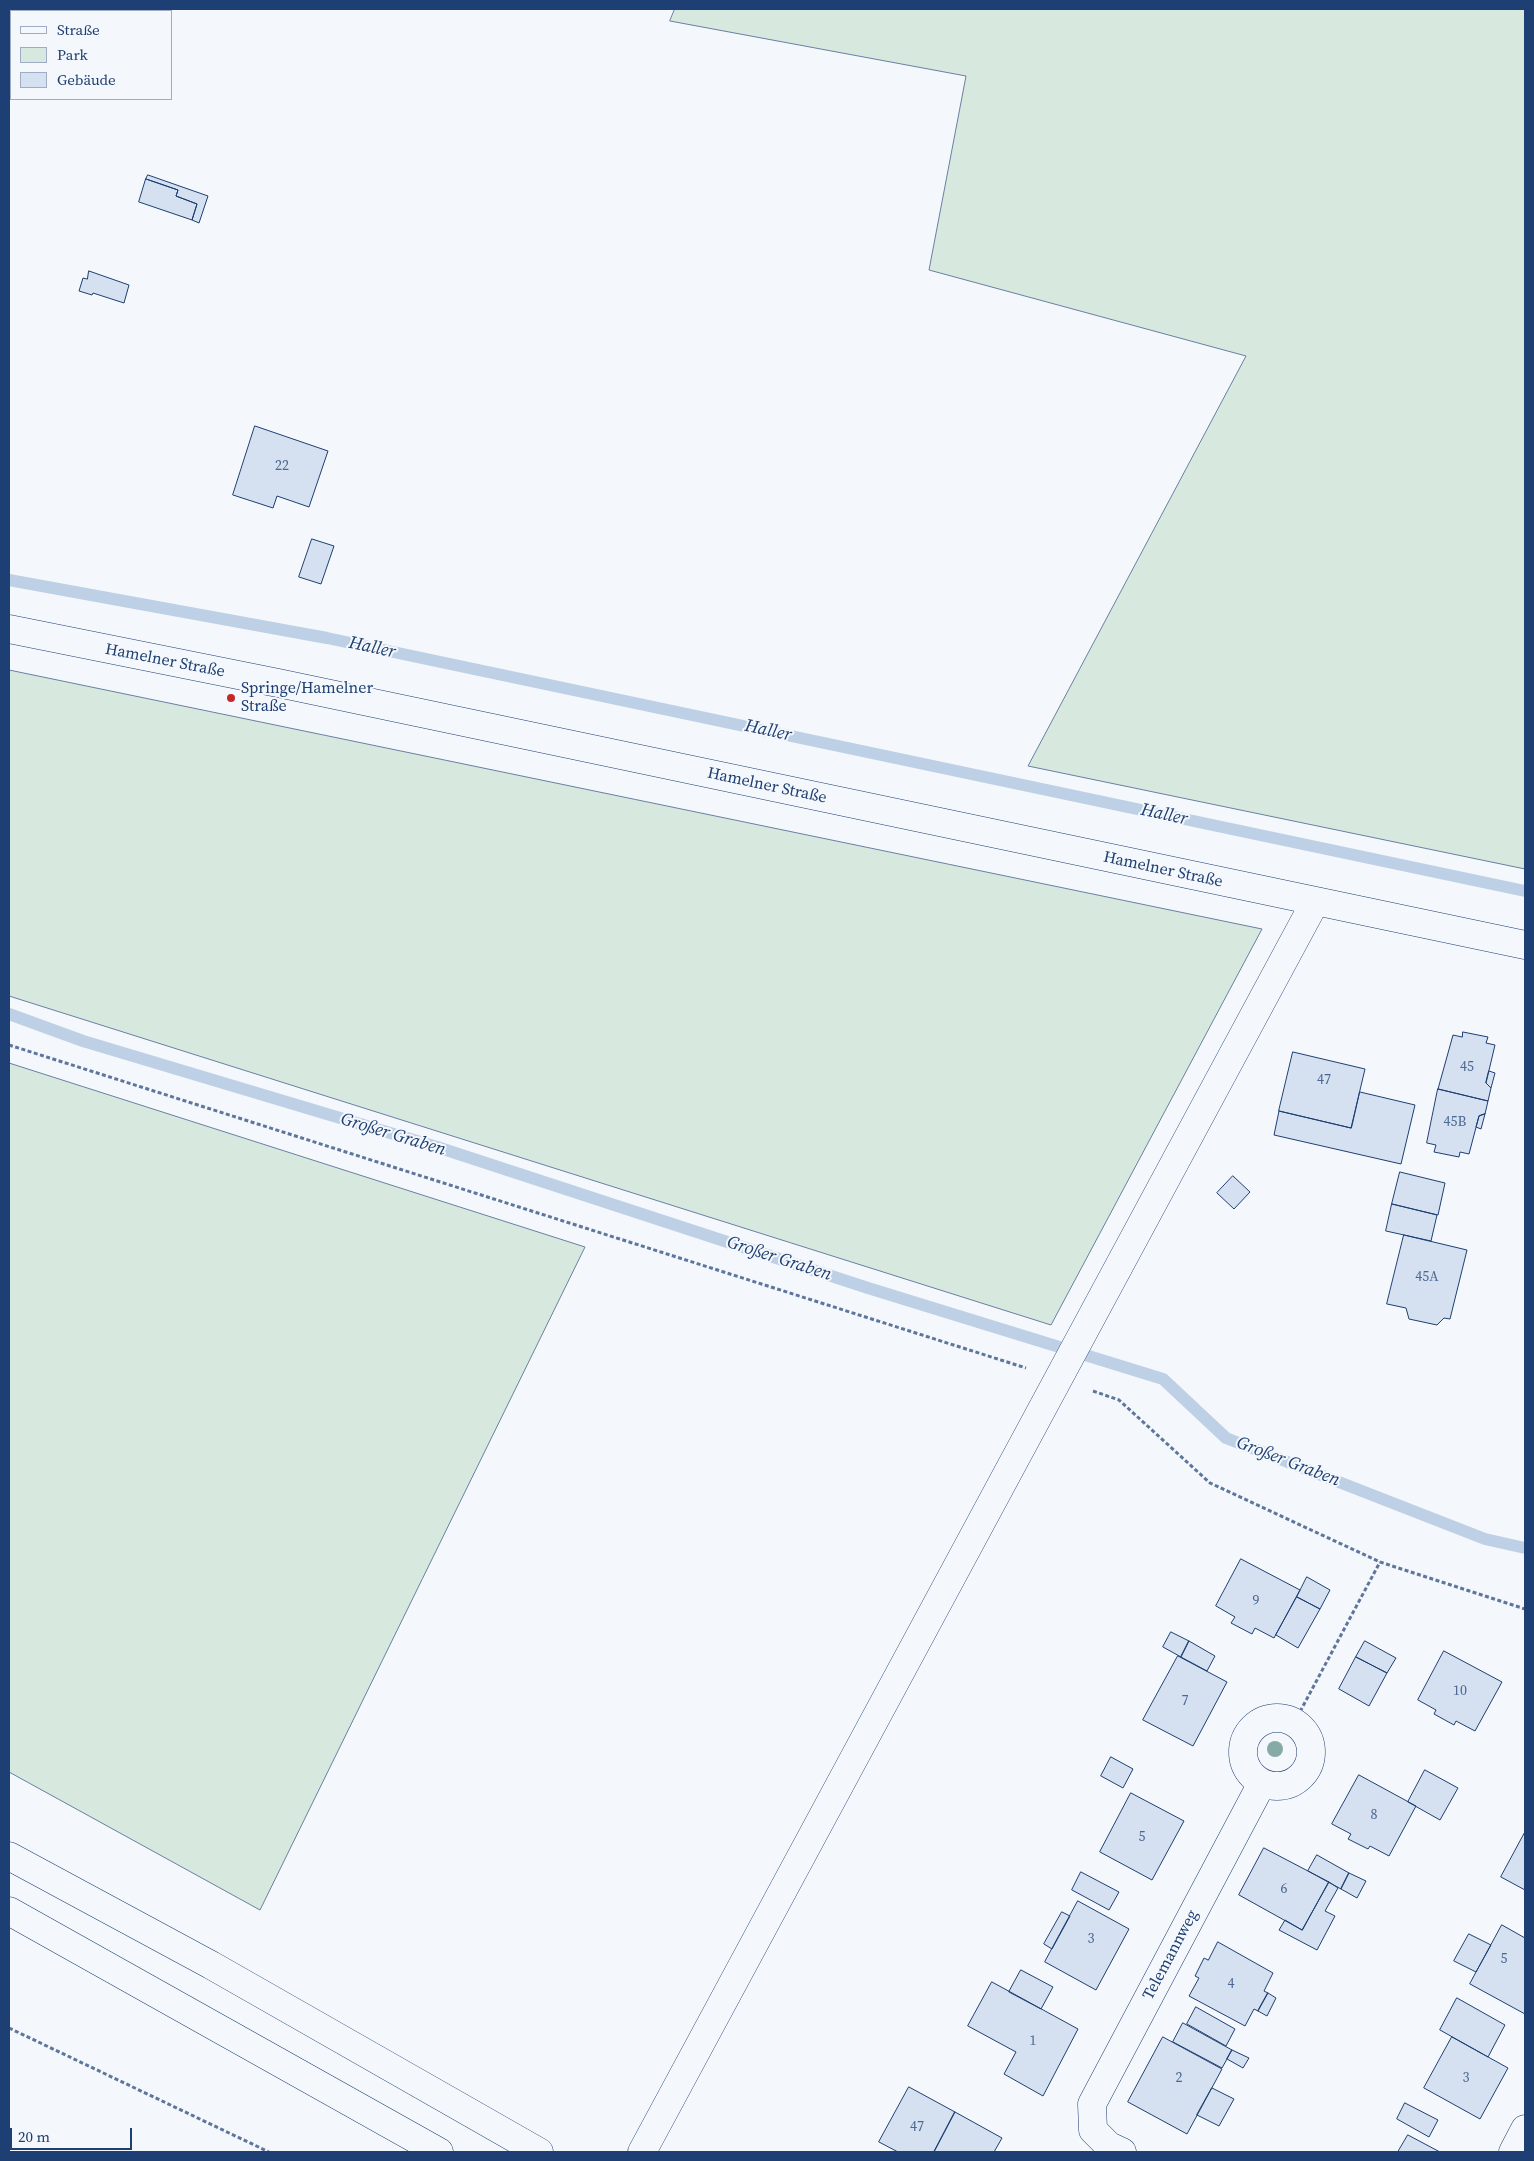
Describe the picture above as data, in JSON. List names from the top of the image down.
{
  "streets": {
    "main road": ["Hamelner Straße", "Telemannweg"]
  },
  "water": ["Haller", "Großer Graben"],
  "places": ["Springe/Hamelner Straße"],
  "house_numbers": [
    "22",
    "45",
    "47",
    "45B",
    "45A",
    "9",
    "10",
    "7",
    "8",
    "5",
    "6",
    "3",
    "5",
    "4",
    "1",
    "2",
    "3",
    "47"
  ],
  "legend": ["Straße", "Park", "Gebäude"],
  "scale_bar": "20 m"
}
